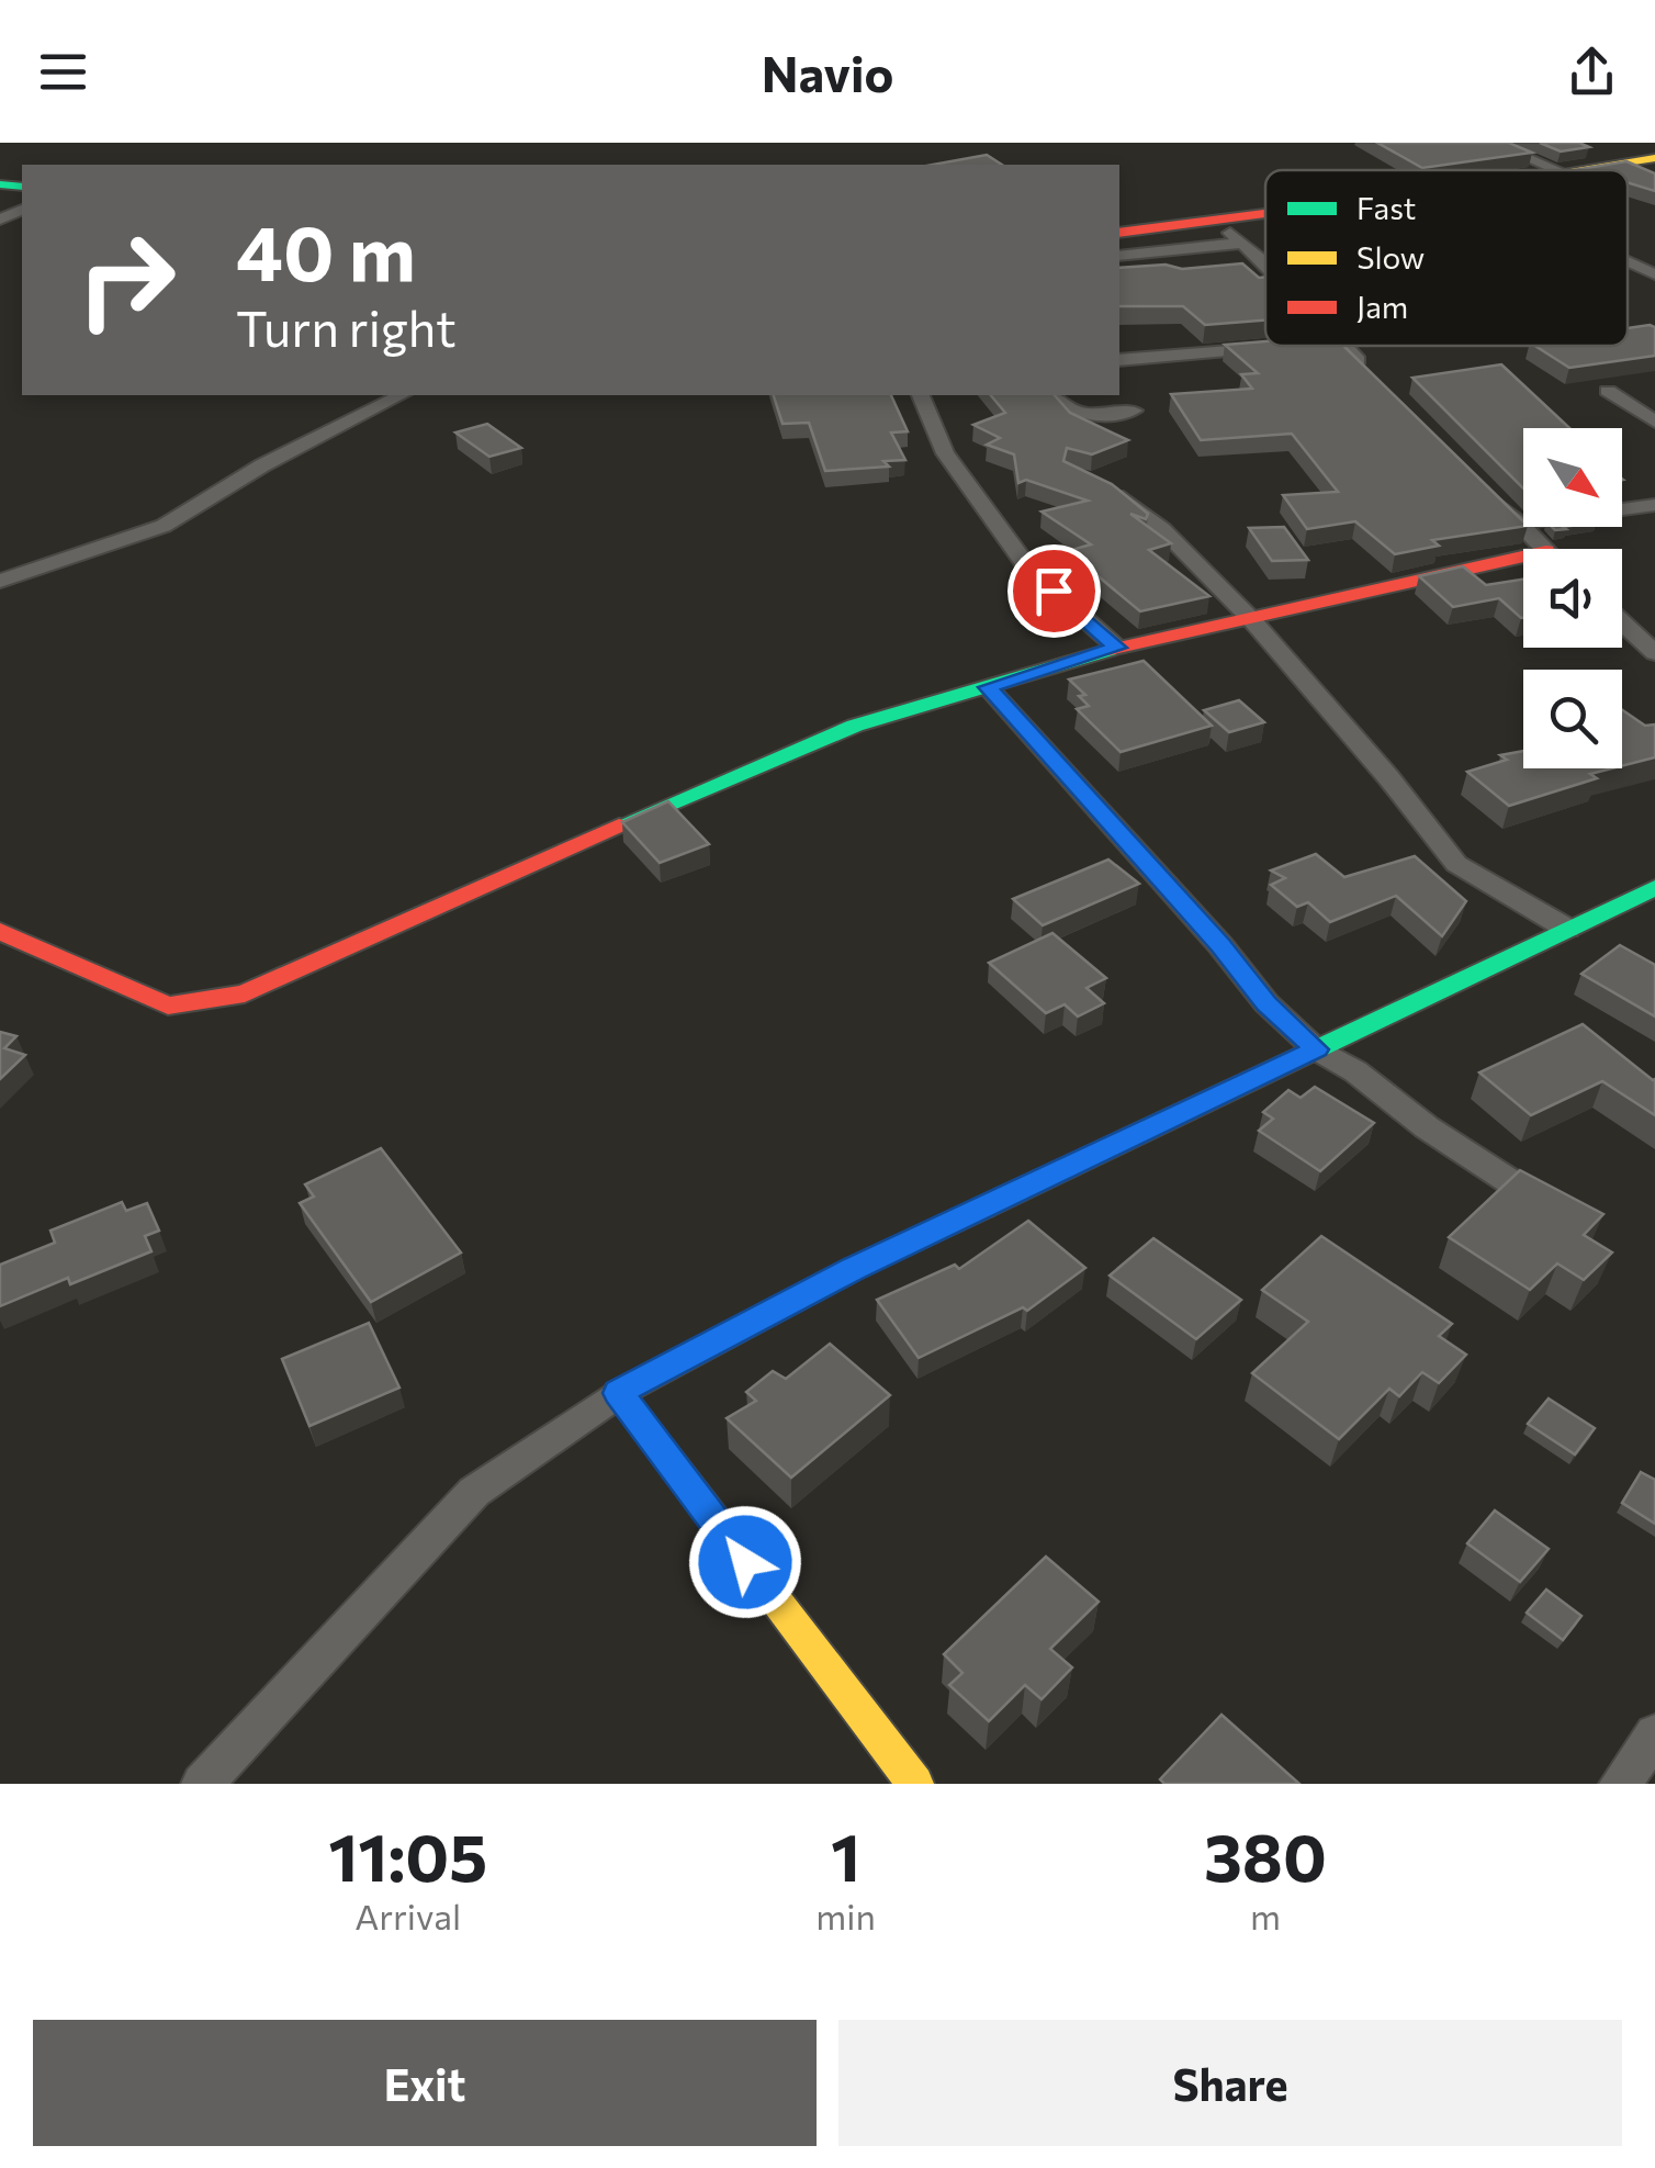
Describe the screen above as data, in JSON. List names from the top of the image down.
{
  "legend": ["Fast", "Slow", "Jam"],
  "north": "bottom right",
  "page": {
    "header": "Navio",
    "turn": ["40 m", "Turn right"],
    "eta": [
      "11:05",
      "Arrival",
      "1",
      "min",
      "380",
      "m"
    ],
    "buttons": ["Exit", "Share"]
  }
}
